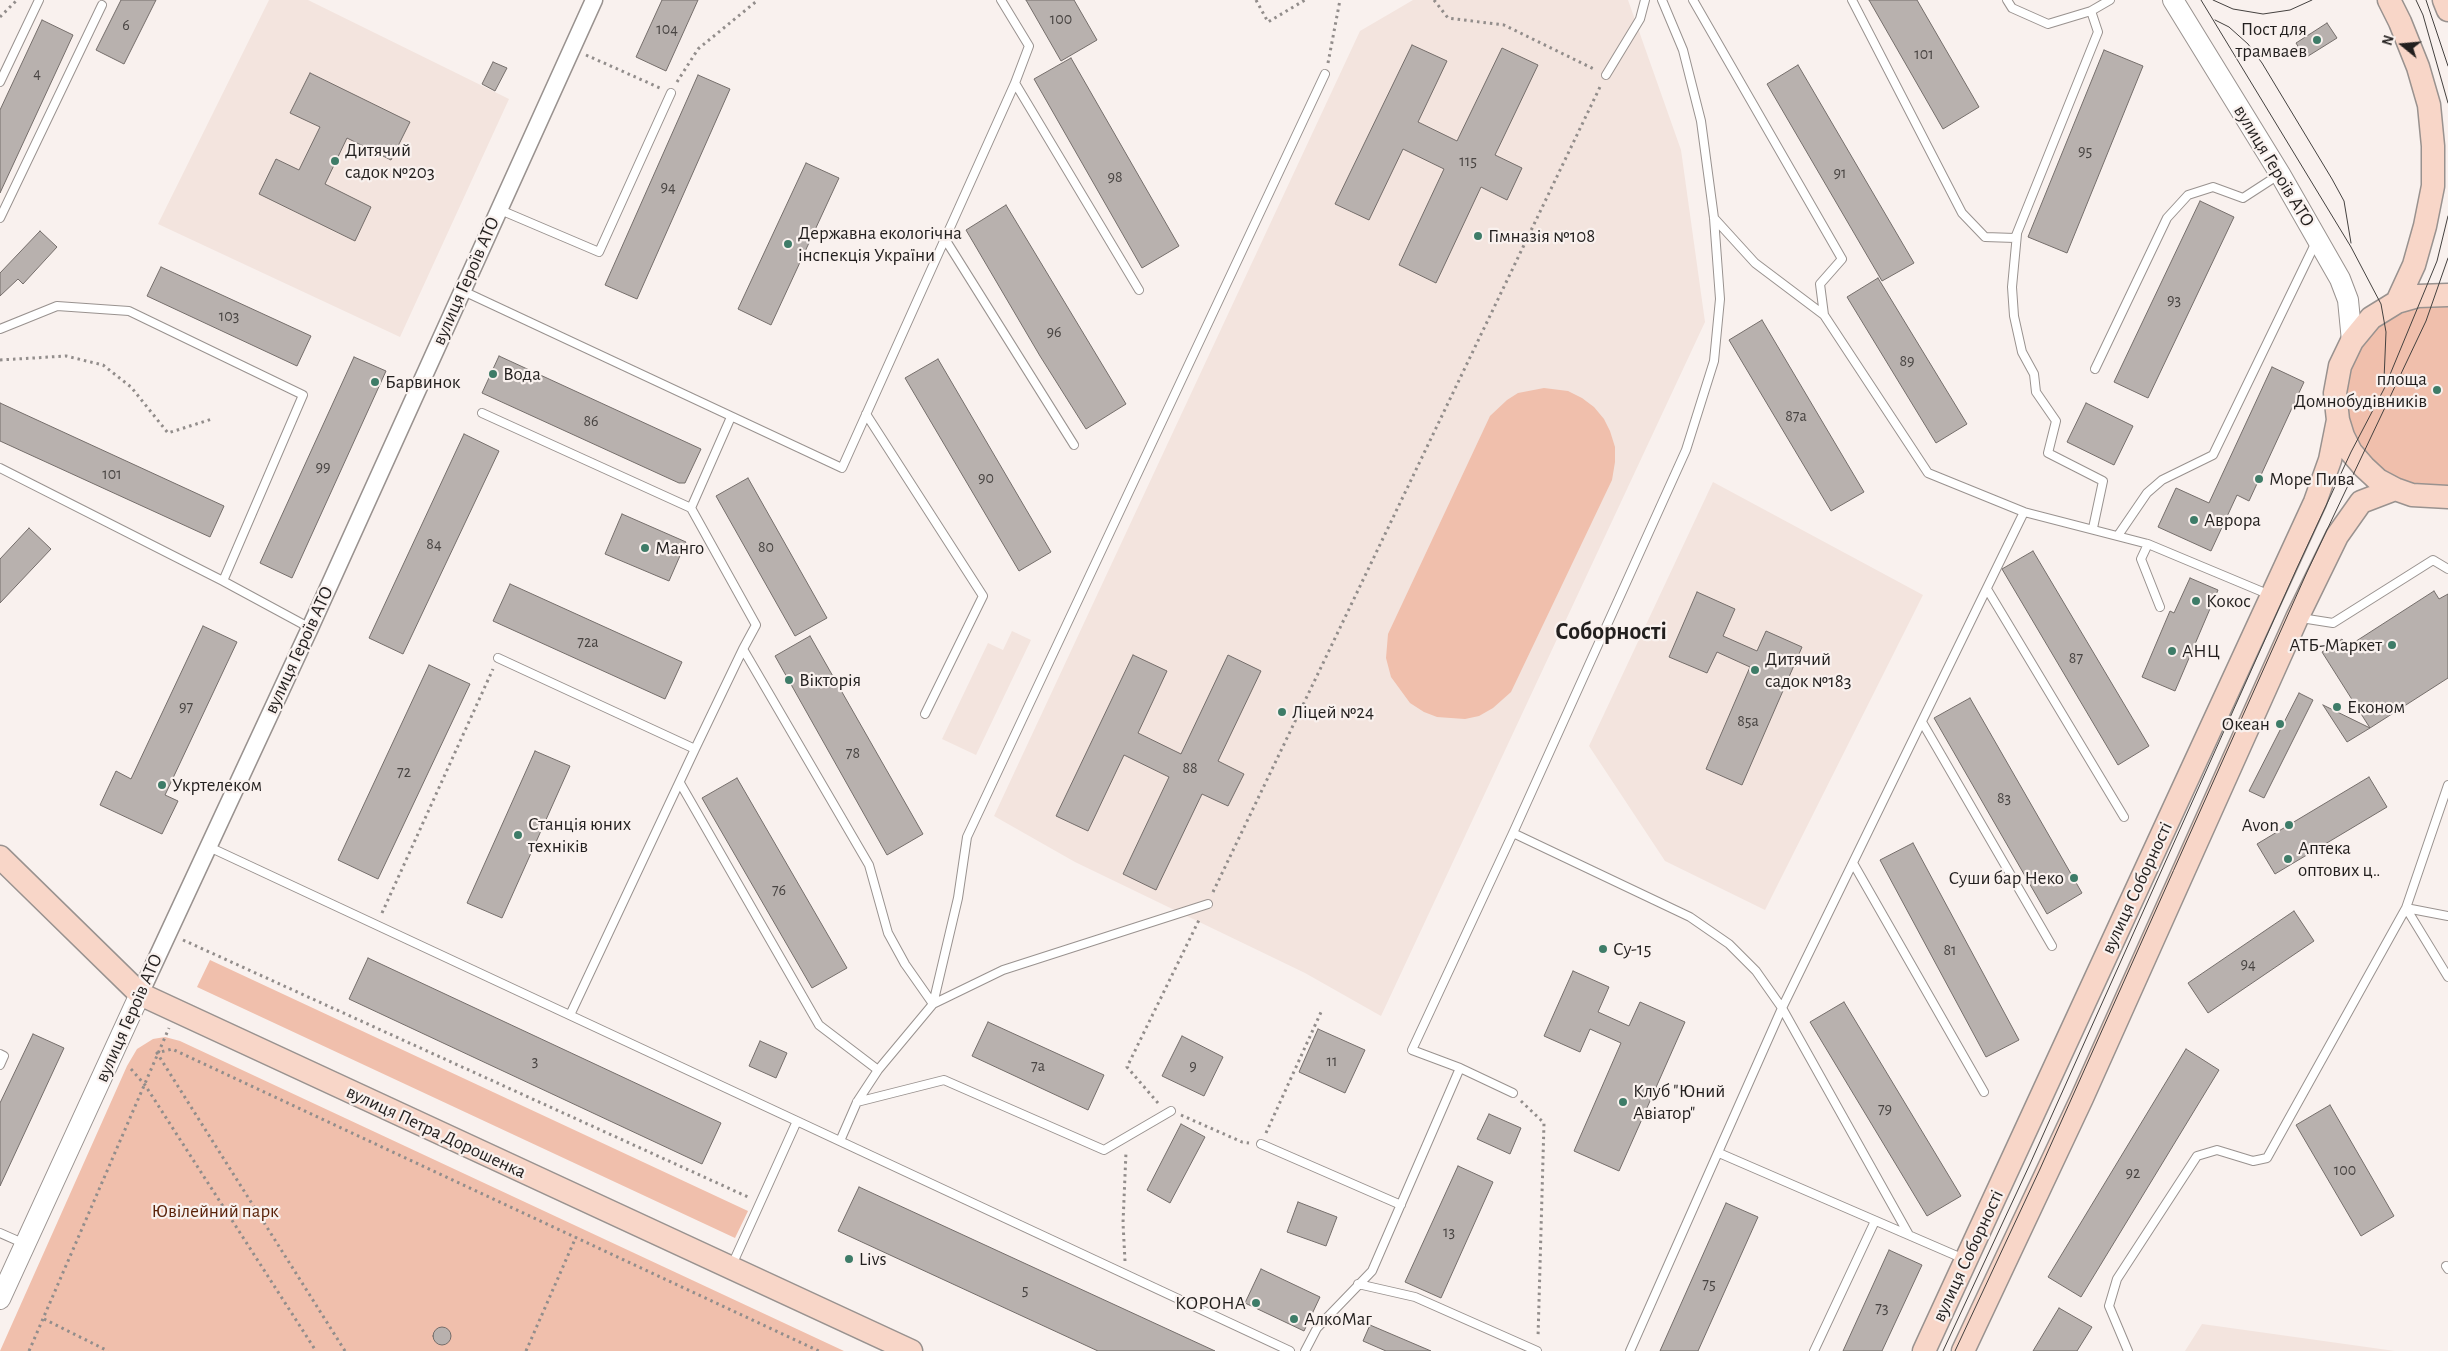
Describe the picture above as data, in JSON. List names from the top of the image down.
{
  "streets": {
    "main road": ["вулиця Соборності", "вулиця Петра Дорошенка"],
    "street": ["вулиця Героїв АТО"]
  },
  "crossings": [
    ["вулиця Героїв АТО", "вулиця Петра Дорошенка"]
  ],
  "districts": ["Соборності"],
  "parks": ["Ювілейний парк"],
  "places": [
    "Пост для трамваев",
    "Дитячий садок №203",
    "Гімназія №108",
    "Державна екологічна інспекція України",
    "Вода",
    "Барвинок",
    "площа Домнобудівників",
    "Море Пива",
    "Аврора",
    "Манго",
    "Кокос",
    "АТБ-Маркет",
    "АНЦ",
    "Дитячий садок №183",
    "Вікторія",
    "Економ",
    "Ліцей №24",
    "Океан",
    "Укртелеком",
    "Avon",
    "Станція юних техніків",
    "Аптека оптових ц‥",
    "Суши бар Неко",
    "Су-15",
    "Клуб \"Юний Авіатор\"",
    "Livs",
    "КОРОНА",
    "АлкоМаг"
  ],
  "house_numbers": [
    "100",
    "6",
    "104",
    "101",
    "4",
    "95",
    "115",
    "91",
    "98",
    "94",
    "93",
    "103",
    "96",
    "89",
    "87а",
    "86",
    "99",
    "101",
    "90",
    "84",
    "80",
    "72а",
    "87",
    "97",
    "85а",
    "78",
    "88",
    "72",
    "83",
    "76",
    "81",
    "94",
    "3",
    "11",
    "7а",
    "9",
    "79",
    "100",
    "92",
    "13",
    "75",
    "5",
    "73"
  ],
  "north": "left"
}
